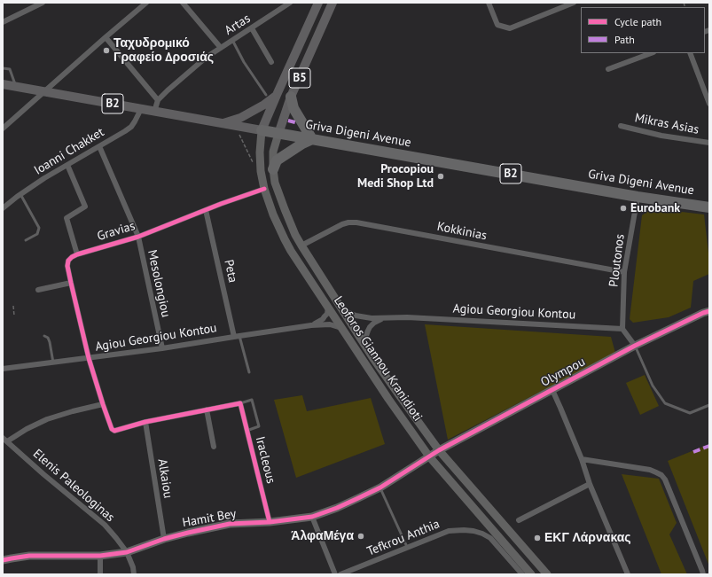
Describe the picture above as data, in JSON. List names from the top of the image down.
{
  "streets": {
    "highway": ["B2", "Griva Digeni Avenue"],
    "main road": [
      "B5",
      "Leoforos Giannou Kranidioti",
      "Olympou",
      "Hamit Bey"
    ],
    "street": [
      "Artas",
      "Mikras Asias",
      "Ioanni Chakket",
      "Gravias",
      "Kokkinias",
      "Ploutonos",
      "Peta",
      "Mesolongiou",
      "Agiou Georgiou Kontou",
      "Iracleous",
      "Alkaiou",
      "Elenis Paleologinas",
      "Tefkrou Anthia"
    ]
  },
  "crossings": [
    ["Artas", "Griva Digeni Avenue"],
    ["B5", "Griva Digeni Avenue"],
    ["B5", "Leoforos Giannou Kranidioti"],
    ["Griva Digeni Avenue", "Ioanni Chakket"],
    ["Griva Digeni Avenue", "Ploutonos"],
    ["Griva Digeni Avenue", "Leoforos Giannou Kranidioti"],
    ["Ioanni Chakket", "Mesolongiou"],
    ["Gravias", "Peta"],
    ["Gravias", "Mesolongiou"],
    ["Gravias", "Leoforos Giannou Kranidioti"],
    ["Kokkinias", "Ploutonos"],
    ["Kokkinias", "Leoforos Giannou Kranidioti"],
    ["Ploutonos", "Agiou Georgiou Kontou"],
    ["Peta", "Agiou Georgiou Kontou"],
    ["Mesolongiou", "Agiou Georgiou Kontou"],
    ["Agiou Georgiou Kontou", "Leoforos Giannou Kranidioti"],
    ["Leoforos Giannou Kranidioti", "Olympou"],
    ["Leoforos Giannou Kranidioti", "Hamit Bey"],
    ["Olympou", "Hamit Bey"],
    ["Iracleous", "Hamit Bey"],
    ["Alkaiou", "Hamit Bey"],
    ["Elenis Paleologinas", "Hamit Bey"]
  ],
  "places": [
    "Ταχυδρομικό Γραφείο Δροσιάς",
    "Procopiou Medi Shop Ltd",
    "Eurobank",
    "ΆλφαΜέγα",
    "ΕΚΓ Λάρνακας"
  ],
  "legend": ["Cycle path", "Path"]
}
